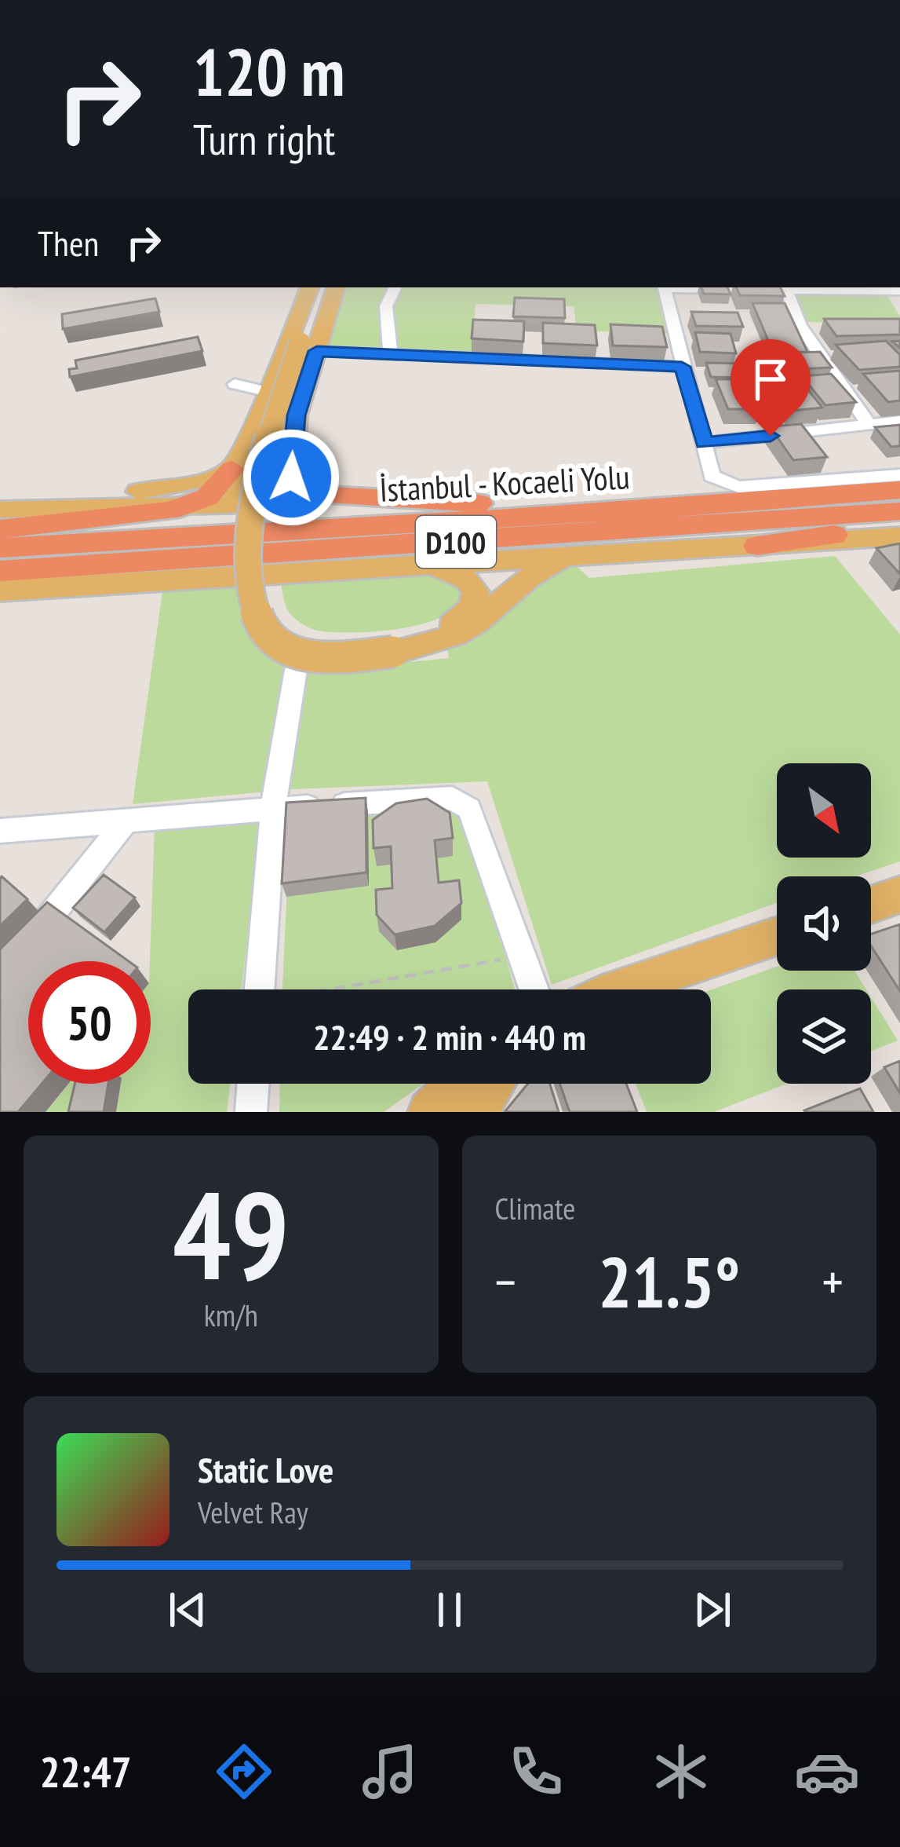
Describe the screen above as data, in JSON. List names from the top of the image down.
{
  "streets": {
    "highway": ["İstanbul - Kocaeli Yolu", "D100"]
  },
  "north": "bottom right",
  "page": {
    "turn": ["120 m", "Turn right"],
    "then": "Then",
    "limit": "50",
    "trip": "22:49 · 2 min · 440 m",
    "tile": [
      ["49", "km/h"],
      "Climate"
    ],
    "heat": ["−", "21.5°", "+"],
    "song": ["Static Love", "Velvet Ray"],
    "tabs": "22:47"
  }
}
